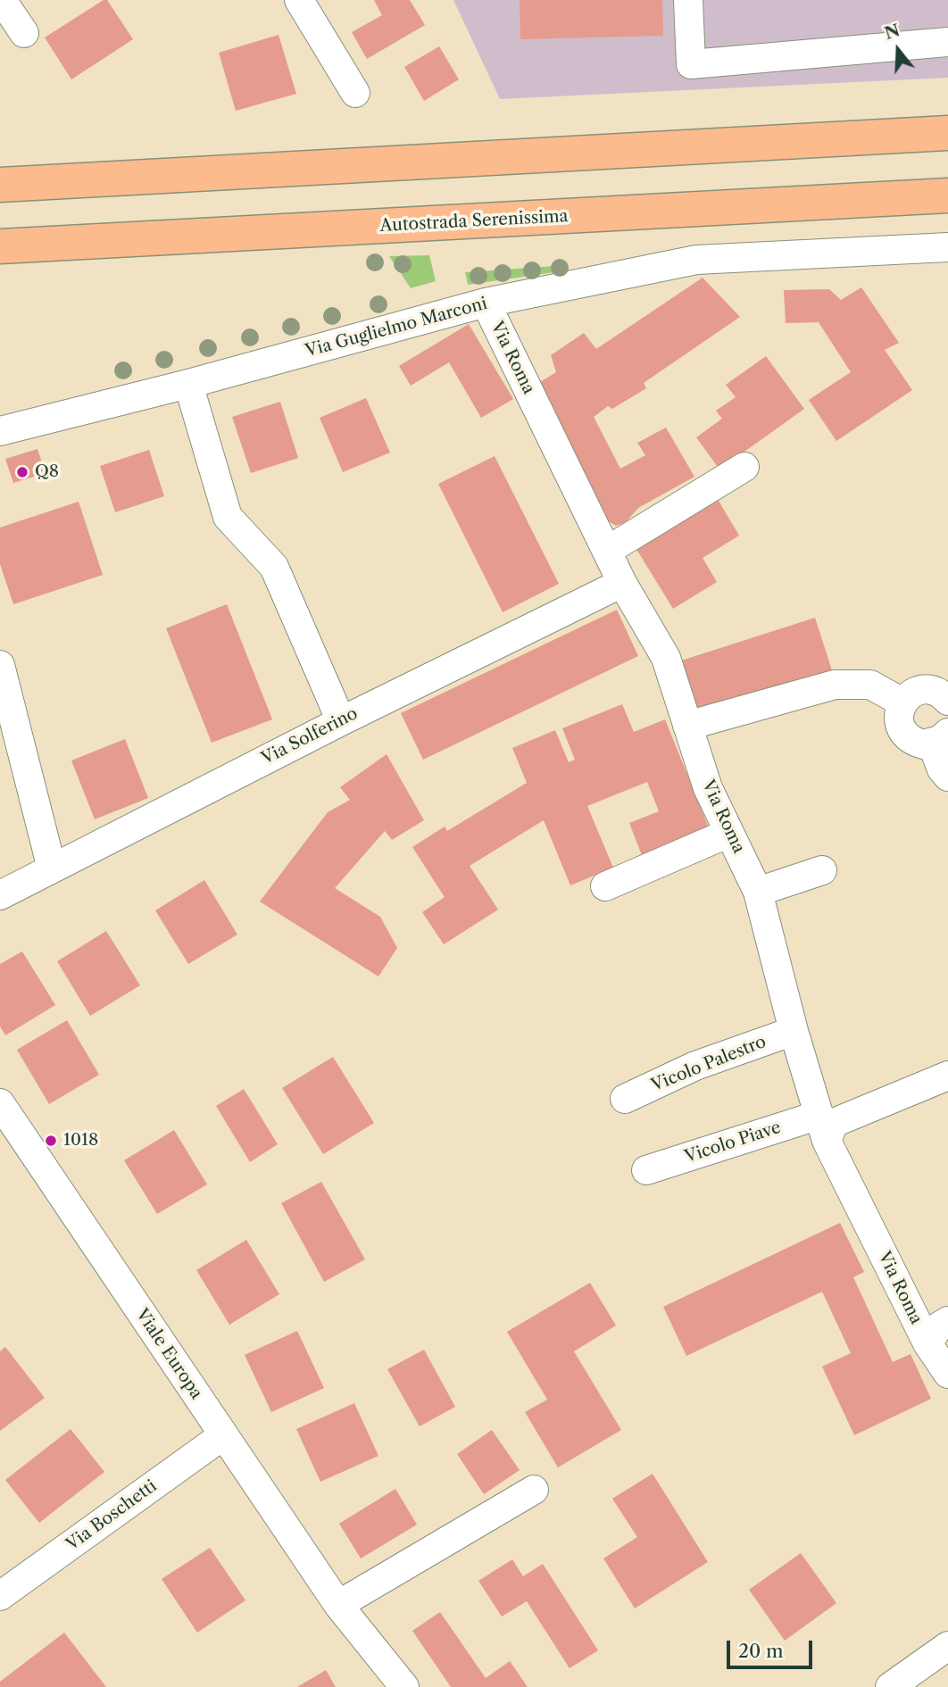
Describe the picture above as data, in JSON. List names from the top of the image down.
{
  "streets": {
    "highway": ["Autostrada Serenissima"],
    "street": [
      "Via Guglielmo Marconi",
      "Via Roma",
      "Via Solferino",
      "Vicolo Palestro",
      "Vicolo Piave",
      "Viale Europa",
      "Via Boschetti"
    ]
  },
  "crossings": [
    ["Via Guglielmo Marconi", "Via Roma"],
    ["Via Roma", "Via Solferino"],
    ["Via Roma", "Vicolo Palestro"],
    ["Via Roma", "Vicolo Piave"],
    ["Viale Europa", "Via Boschetti"]
  ],
  "places": ["Q8", "1018"],
  "scale_bar": "20 m",
  "north": "top"
}
